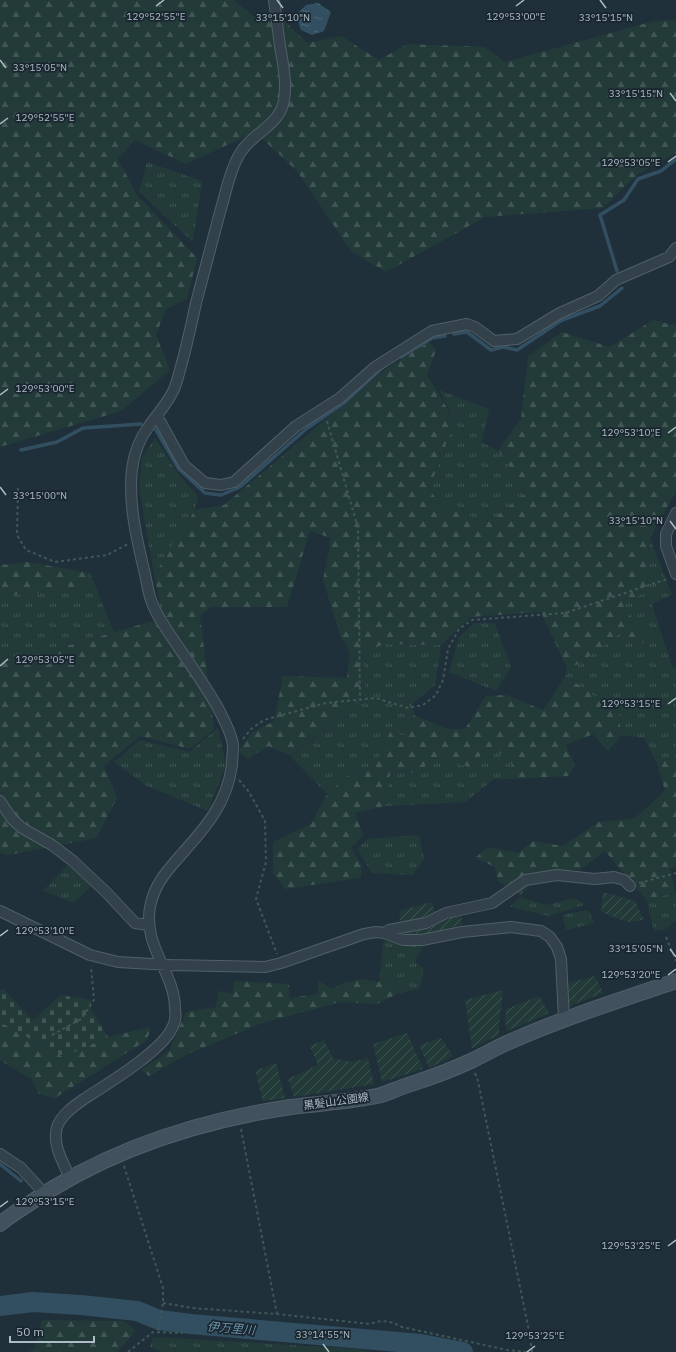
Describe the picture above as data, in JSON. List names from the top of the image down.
{
  "streets": {
    "main road": ["黒髪山公園線"]
  },
  "water": ["伊万里川"],
  "scale_bar": "50 m",
  "coordinates": [
    "129°52'55\"E",
    "129°53'00\"E",
    "33°15'10\"N",
    "33°15'15\"N",
    "33°15'05\"N",
    "129°53'05\"E",
    "129°53'10\"E",
    "33°15'00\"N",
    "129°53'15\"E",
    "129°53'20\"E",
    "129°53'25\"E",
    "33°14'55\"N"
  ]
}
